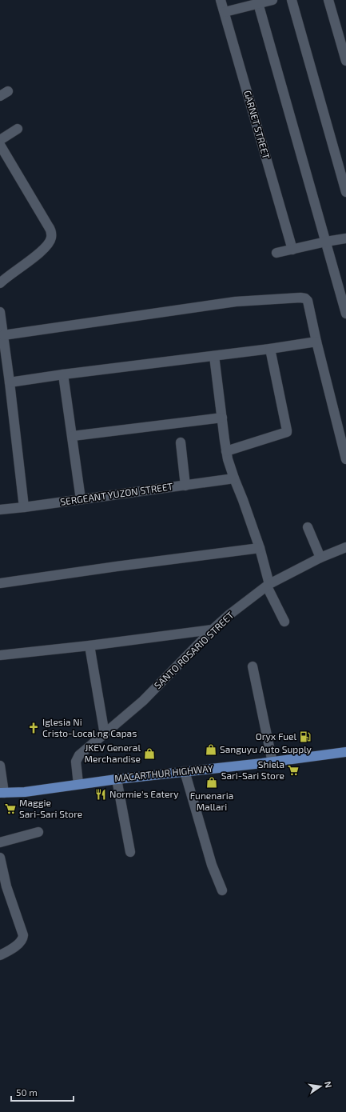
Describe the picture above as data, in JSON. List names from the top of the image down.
{
  "streets": {
    "highway": ["MACARTHUR HIGHWAY"],
    "street": ["GARNET STREET", "SERGEANT YUZON STREET", "SANTO ROSARIO STREET"]
  },
  "crossings": [
    ["SANTO ROSARIO STREET", "MACARTHUR HIGHWAY"]
  ],
  "places": {
    "church": ["Iglesia Ni Cristo-Local ng Capas"],
    "fuel station": ["Oryx Fuel"],
    "shop": ["Sanguyu Auto Supply", "JKEV General Merchandise", "Funenaria Mallari"],
    "supermarket": ["Shiela Sari-Sari Store", "Maggie Sari-Sari Store"],
    "restaurant": ["Normie's Eatery"]
  },
  "scale_bar": "50 m",
  "north": "right"
}
